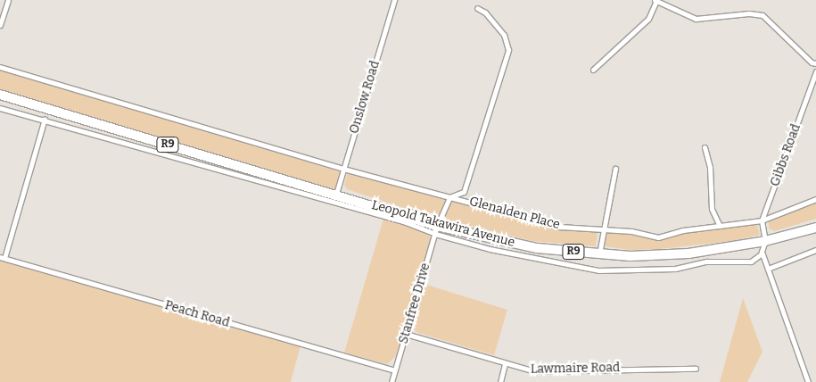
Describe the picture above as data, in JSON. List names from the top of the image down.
{
  "streets": {
    "highway": ["R9", "Leopold Takawira Avenue"],
    "street": [
      "Onslow Road",
      "Gibbs Road",
      "Glenalden Place",
      "Stanfree Drive",
      "Peach Road",
      "Lawmaire Road"
    ]
  },
  "crossings": [
    ["Onslow Road", "R9"],
    ["Onslow Road", "Glenalden Place"],
    ["Onslow Road", "Leopold Takawira Avenue"],
    ["R9", "Leopold Takawira Avenue"],
    ["Gibbs Road", "Glenalden Place"],
    ["Glenalden Place", "Stanfree Drive"],
    ["Leopold Takawira Avenue", "Stanfree Drive"],
    ["Stanfree Drive", "Peach Road"],
    ["Stanfree Drive", "Lawmaire Road"]
  ]
}
